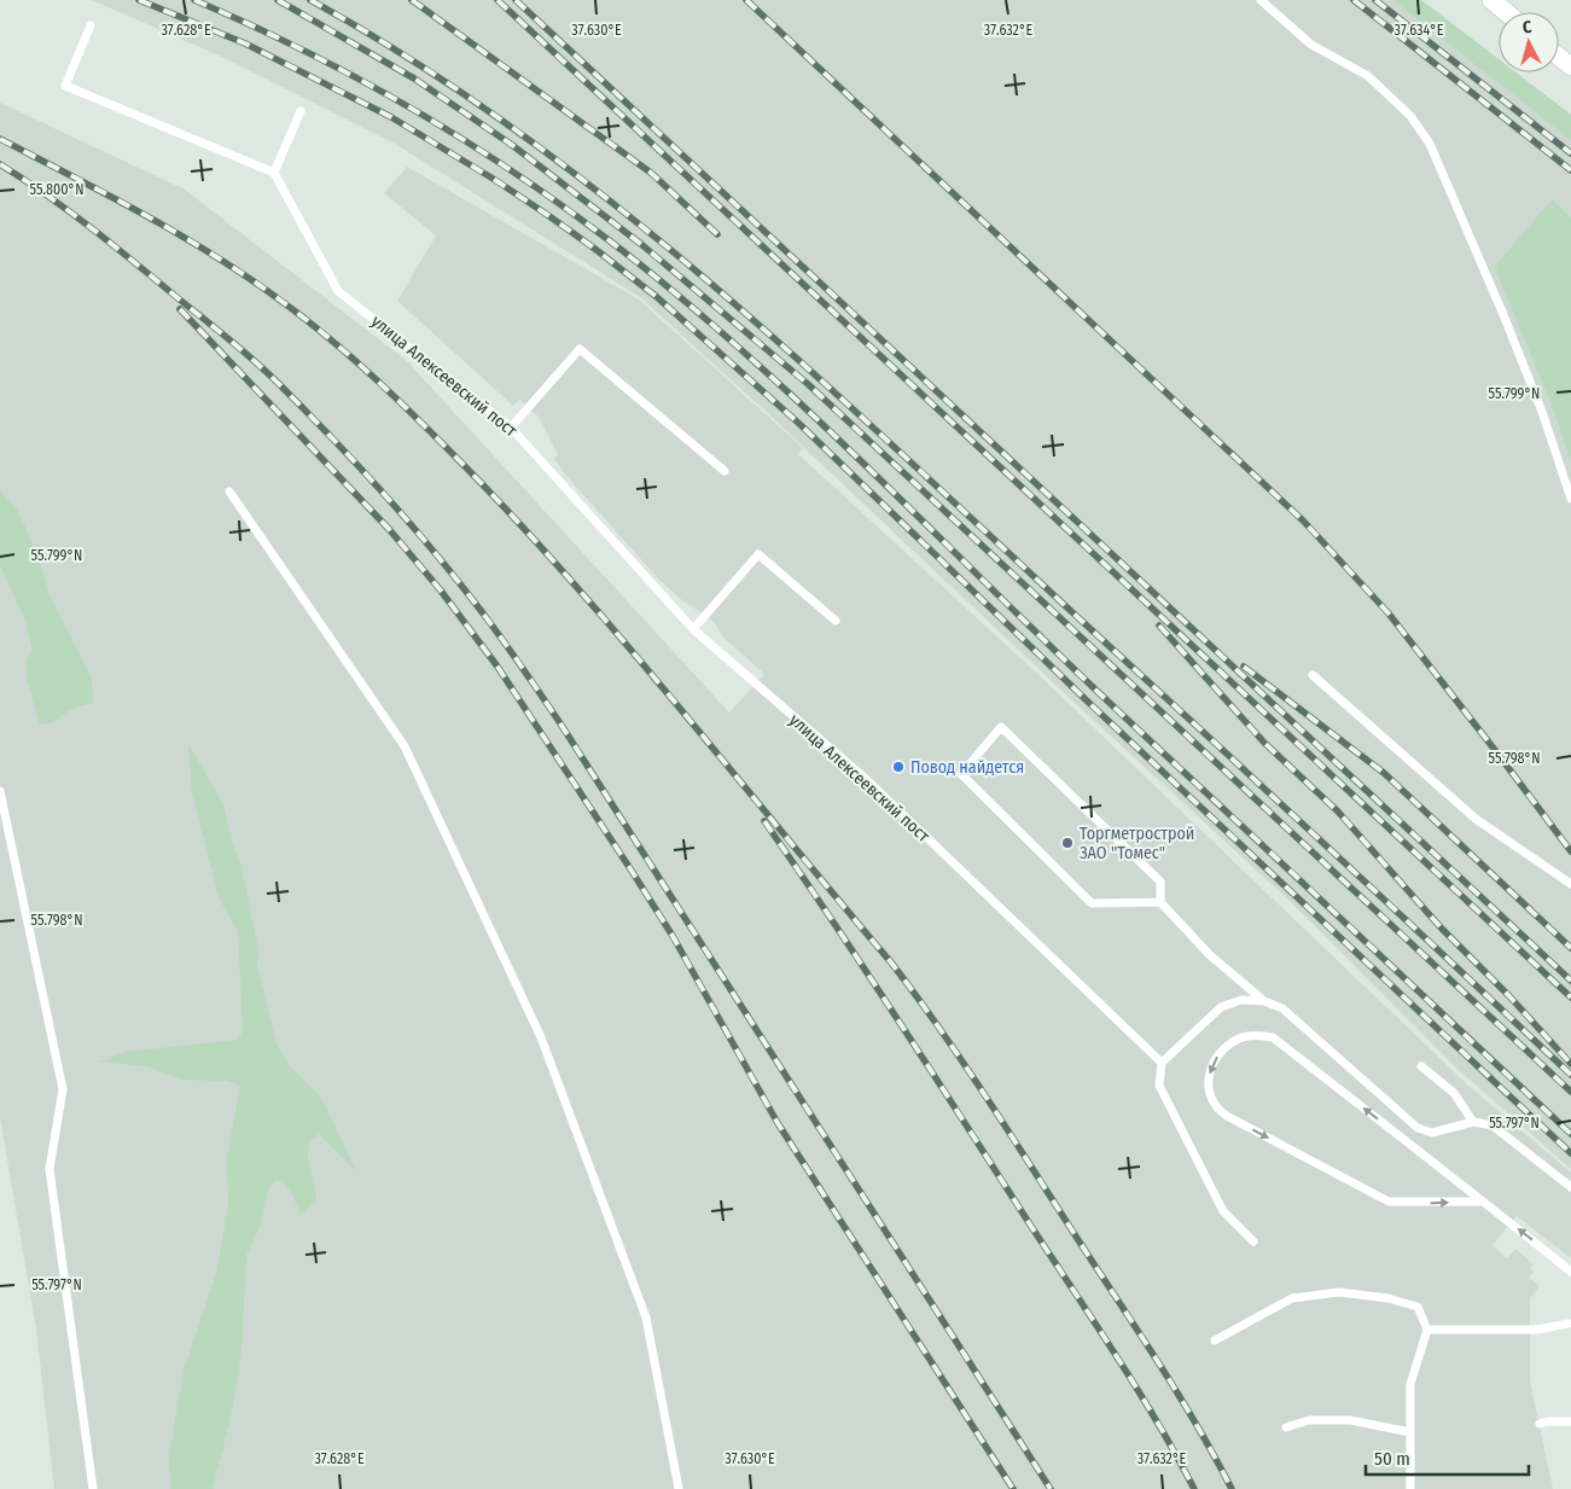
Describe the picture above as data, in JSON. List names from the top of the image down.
{
  "streets": {
    "lane": ["улица Алексеевский пост"]
  },
  "places": ["Повод найдется", "Торгметрострой ЗАО \"Томес\""],
  "scale_bar": "50 m",
  "north": "top",
  "coordinates": [
    "37.628°E",
    "37.630°E",
    "37.632°E",
    "37.634°E",
    "55.800°N",
    "55.799°N",
    "55.798°N",
    "55.797°N"
  ]
}
